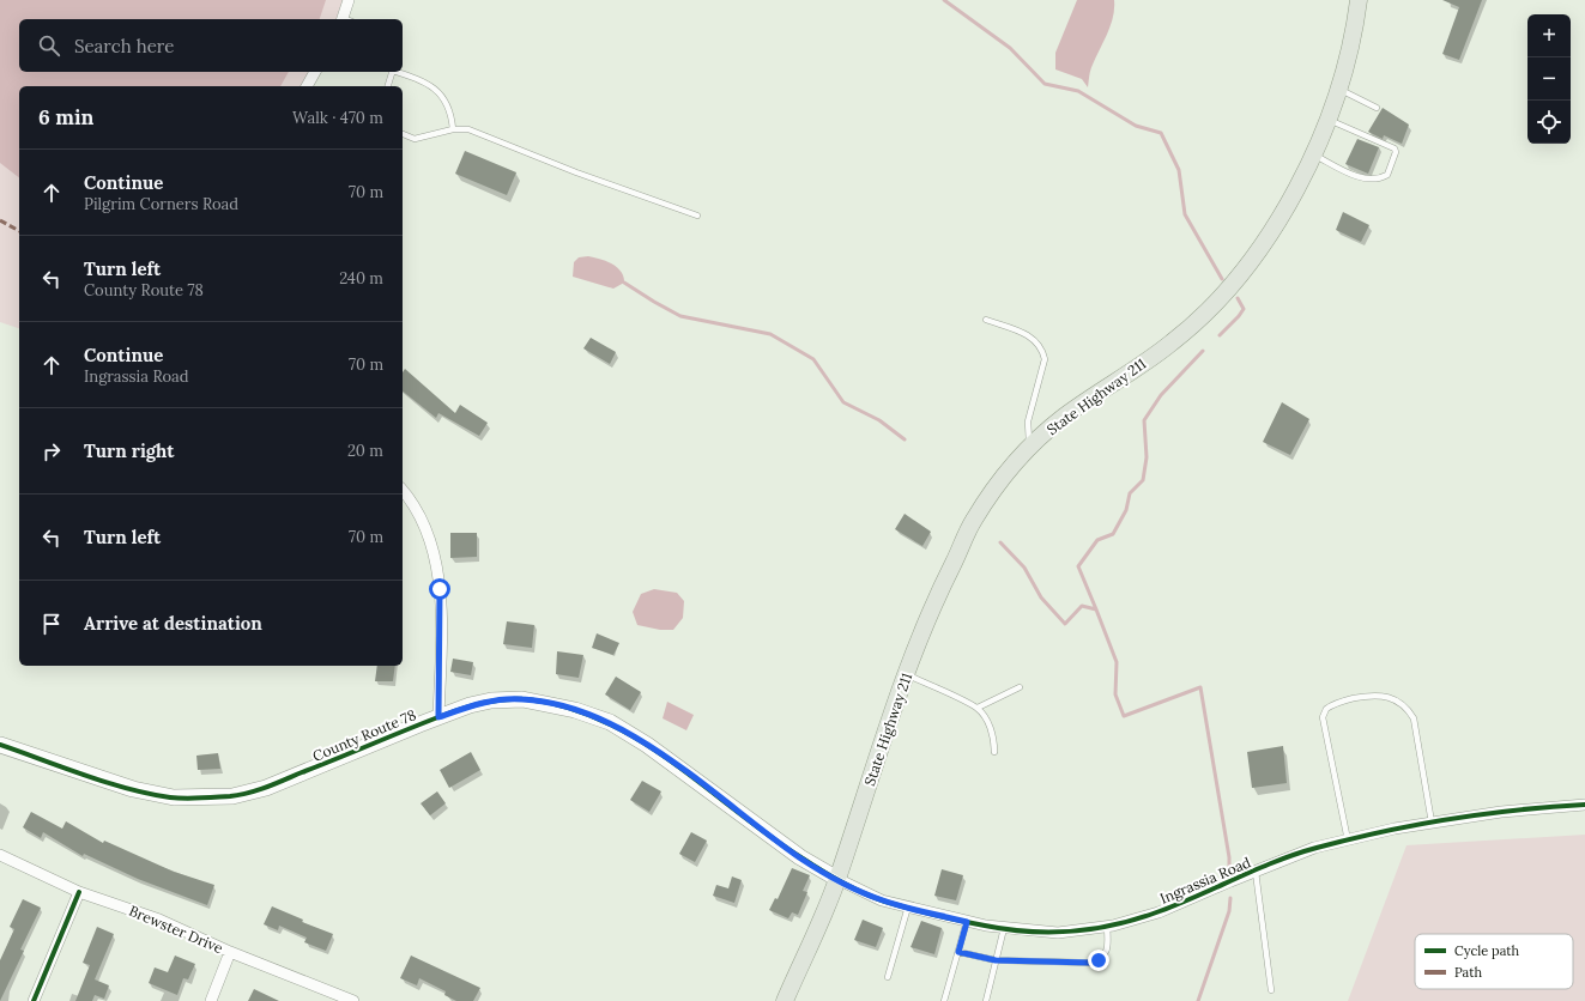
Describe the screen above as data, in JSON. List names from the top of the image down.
{
  "streets": {
    "main road": ["State Highway 211"],
    "street": ["County Route 78", "Ingrassia Road", "Brewster Drive"]
  },
  "crossings": [
    ["State Highway 211", "County Route 78"],
    ["State Highway 211", "Ingrassia Road"],
    ["County Route 78", "Ingrassia Road"]
  ],
  "legend": ["Cycle path", "Path"],
  "page": {
    "map_buttons": ["+", "−"],
    "search": "Search here",
    "heading": ["6 min", "Walk · 470 m"],
    "list": [
      ["Continue", "Pilgrim Corners Road", "70 m"],
      ["Turn left", "County Route 78", "240 m"],
      ["Continue", "Ingrassia Road", "70 m"],
      ["Turn right", "20 m"],
      ["Turn left", "70 m"],
      "Arrive at destination"
    ]
  }
}
